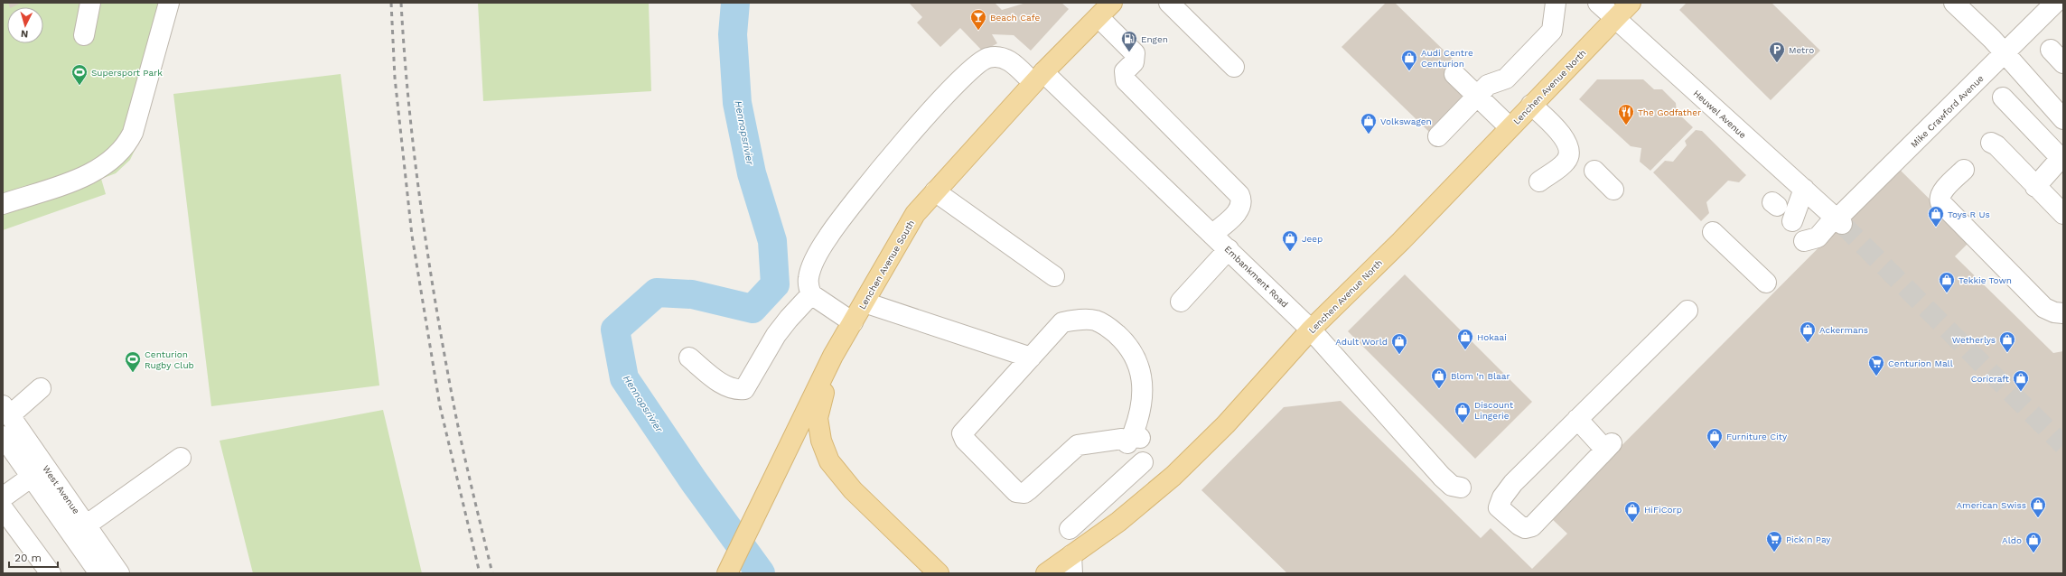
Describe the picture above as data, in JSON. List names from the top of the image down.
{
  "streets": {
    "main road": ["Lenchen Avenue North", "Lenchen Avenue South"],
    "street": [
      "Mike Crawford Avenue",
      "Heuwel Avenue",
      "Embankment Road",
      "West Avenue"
    ]
  },
  "crossings": [
    ["Lenchen Avenue North", "Heuwel Avenue"],
    ["Lenchen Avenue North", "Embankment Road"],
    ["Mike Crawford Avenue", "Heuwel Avenue"],
    ["Lenchen Avenue South", "Embankment Road"]
  ],
  "water": ["Hennopsrivier"],
  "places": {
    "bar": ["Beach Cafe"],
    "fuel station": ["Engen"],
    "parking": ["Metro"],
    "shop": [
      "Audi Centre Centurion",
      "Volkswagen",
      "Toys R Us",
      "Jeep",
      "Tekkie Town",
      "Ackermans",
      "Hokaai",
      "Wetherlys",
      "Adult World",
      "Blom 'n Blaar",
      "Coricraft",
      "Discount Lingerie",
      "Furniture City",
      "American Swiss",
      "HiFiCorp",
      "Aldo"
    ],
    "sports": ["Supersport Park", "Centurion Rugby Club"],
    "restaurant": ["The Godfather"],
    "supermarket": ["Centurion Mall", "Pick n Pay"]
  },
  "scale_bar": "20 m",
  "north": "bottom"
}
